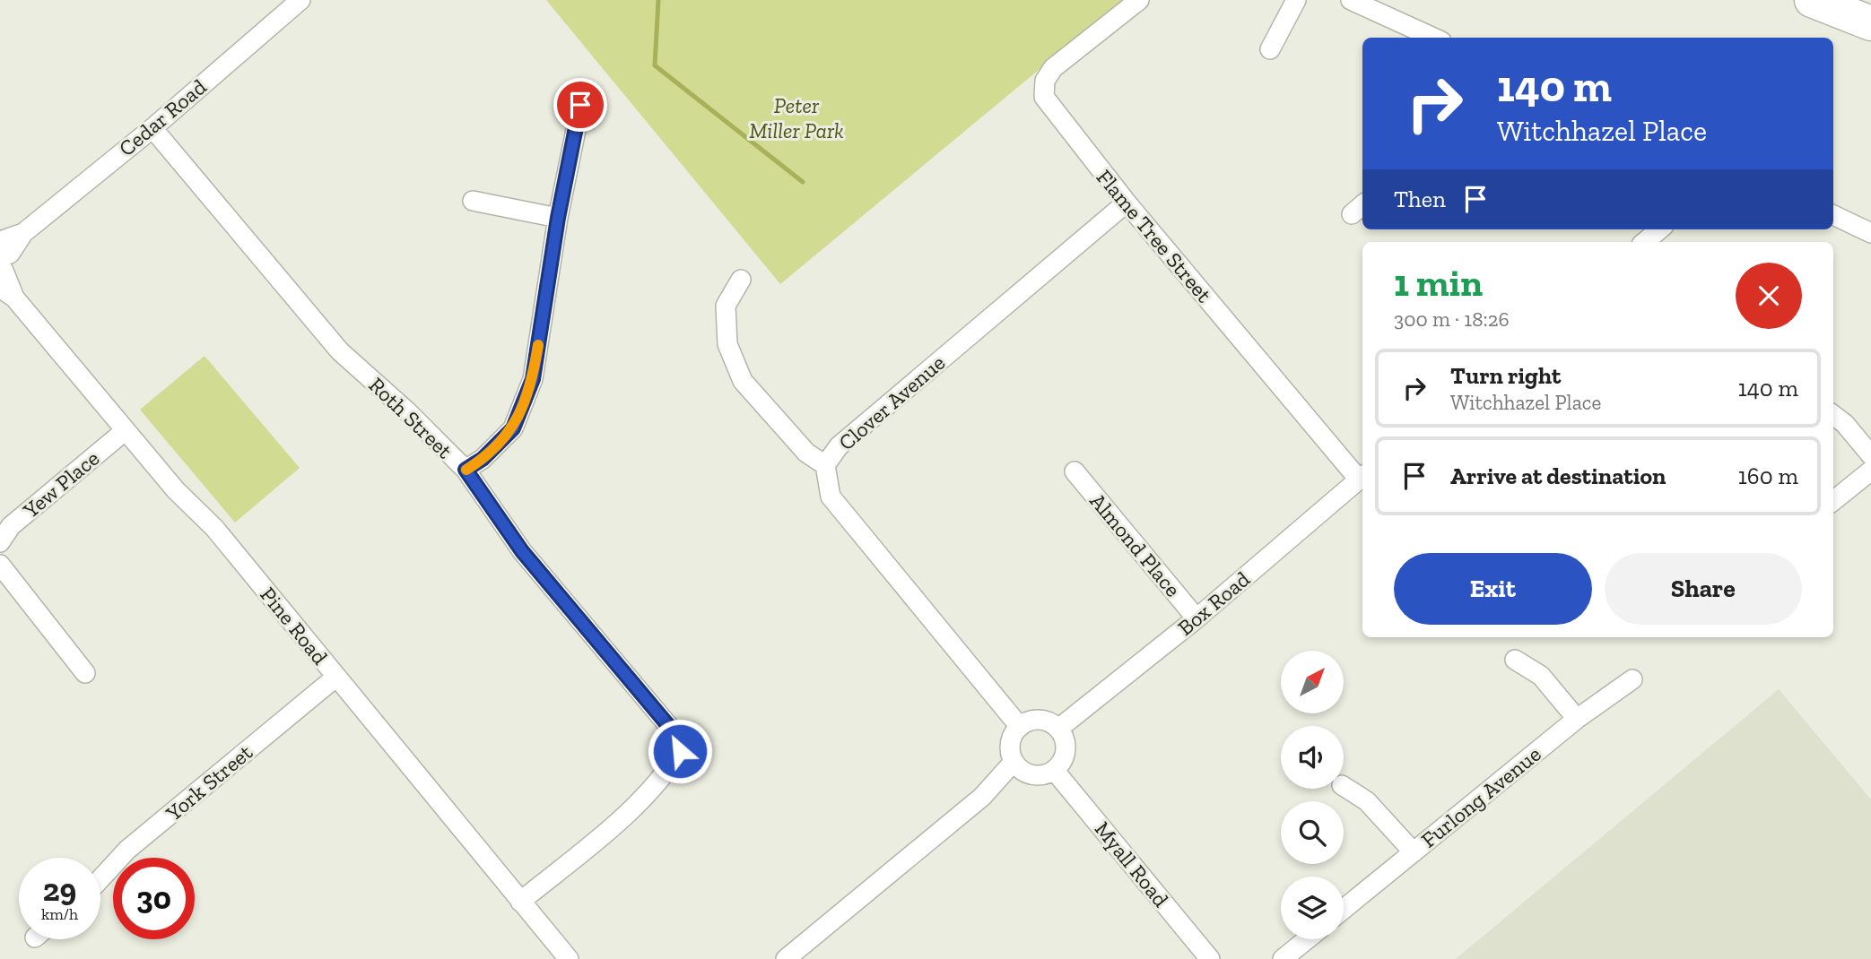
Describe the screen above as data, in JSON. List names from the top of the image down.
{
  "streets": {
    "street": [
      "Cedar Road",
      "Flame Tree Street",
      "Clover Avenue",
      "Roth Street",
      "Yew Place",
      "Almond Place",
      "Box Road",
      "Pine Road",
      "York Street",
      "Furlong Avenue",
      "Myall Road"
    ]
  },
  "crossings": [
    ["Cedar Road", "Roth Street"],
    ["Cedar Road", "Pine Road"],
    ["Flame Tree Street", "Clover Avenue"],
    ["Flame Tree Street", "Box Road"],
    ["Clover Avenue", "Box Road"],
    ["Clover Avenue", "Myall Road"],
    ["Roth Street", "Pine Road"],
    ["Yew Place", "Pine Road"],
    ["Almond Place", "Box Road"],
    ["Box Road", "Myall Road"],
    ["Pine Road", "York Street"]
  ],
  "parks": ["Peter Miller Park"],
  "north": "top right",
  "page": {
    "turn": ["140 m", "Witchhazel Place"],
    "then": "Then",
    "heading": ["1 min", "300 m · 18:26"],
    "list": [
      {
        "name": "Turn right",
        "note": "Witchhazel Place",
        "value": "140 m"
      },
      {
        "name": "Arrive at destination",
        "value": "160 m"
      }
    ],
    "buttons": ["Exit", "Share"],
    "speed": "29 km/h",
    "limit": "30"
  }
}
